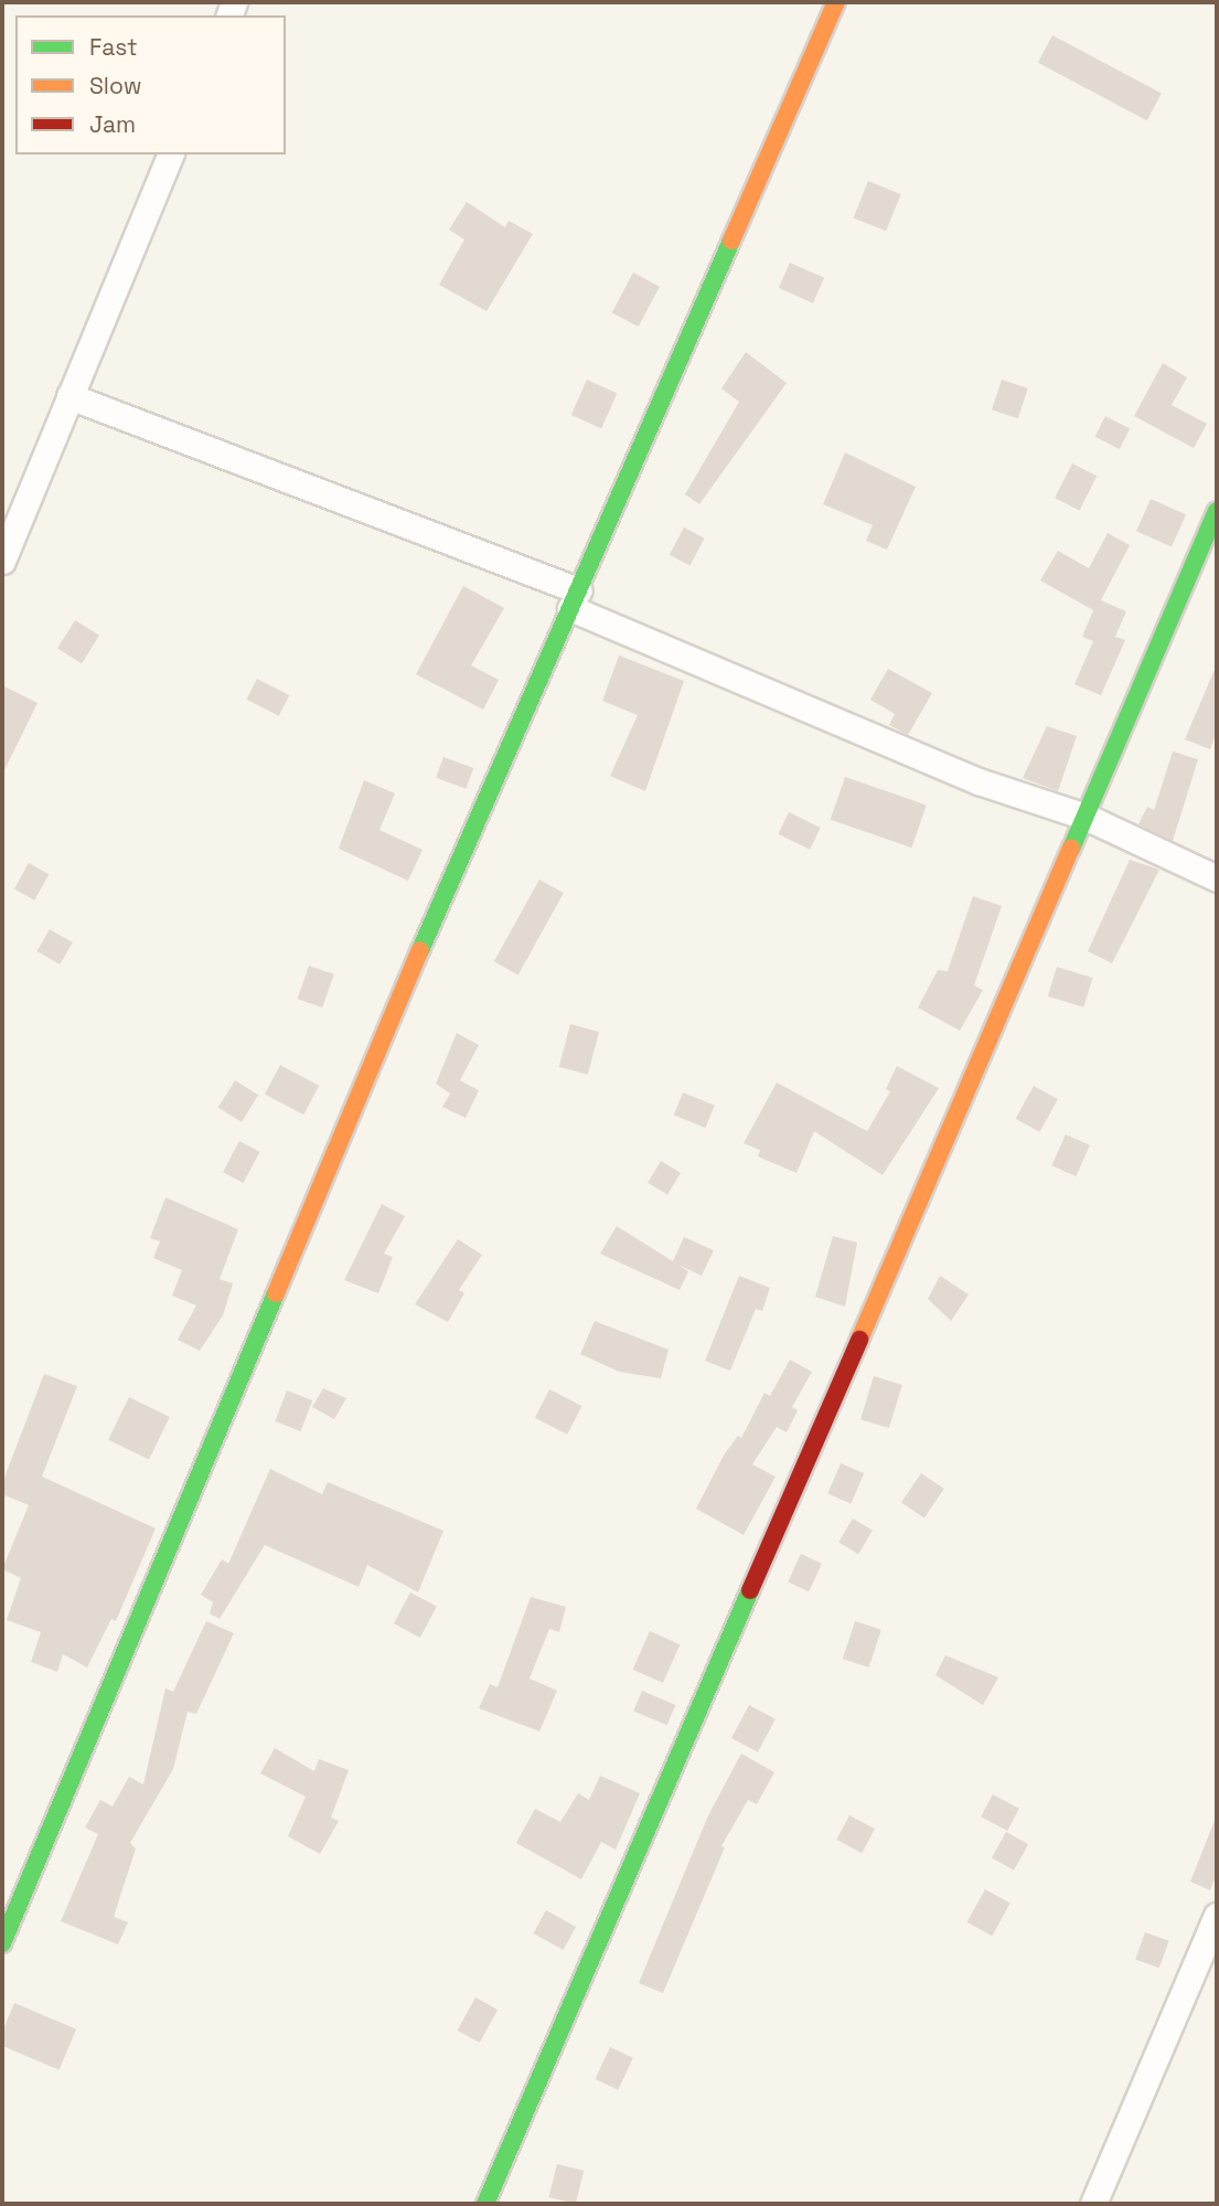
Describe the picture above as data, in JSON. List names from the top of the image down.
{
  "legend": ["Fast", "Slow", "Jam"]
}
